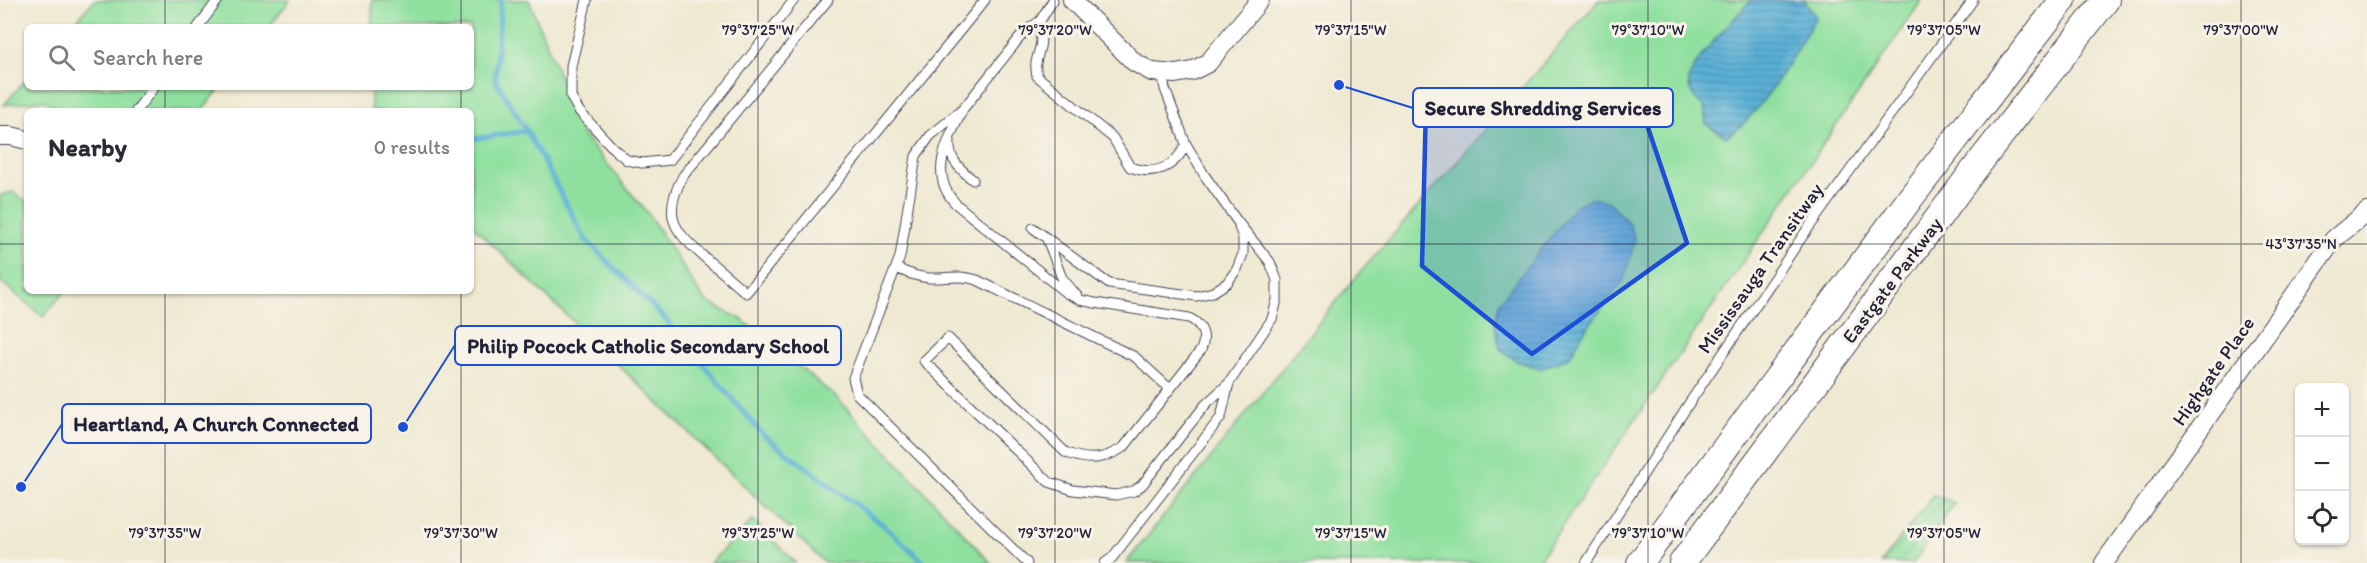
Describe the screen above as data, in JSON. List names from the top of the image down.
{
  "streets": {
    "main road": ["Eastgate Parkway"],
    "street": ["Highgate Place"],
    "lane": ["Mississauga Transitway"]
  },
  "places": ["Secure Shredding Services", "Philip Pocock Catholic Secondary School", "Heartland, A Church Connected"],
  "page": {
    "search": "Search here",
    "heading": ["Nearby", "0 results"],
    "map_buttons": ["+", "−"]
  },
  "coordinates": [
    "79°37'25\"W",
    "79°37'20\"W",
    "79°37'15\"W",
    "79°37'10\"W",
    "79°37'05\"W",
    "79°37'00\"W",
    "43°37'35\"N",
    "79°37'35\"W",
    "79°37'30\"W"
  ]
}
